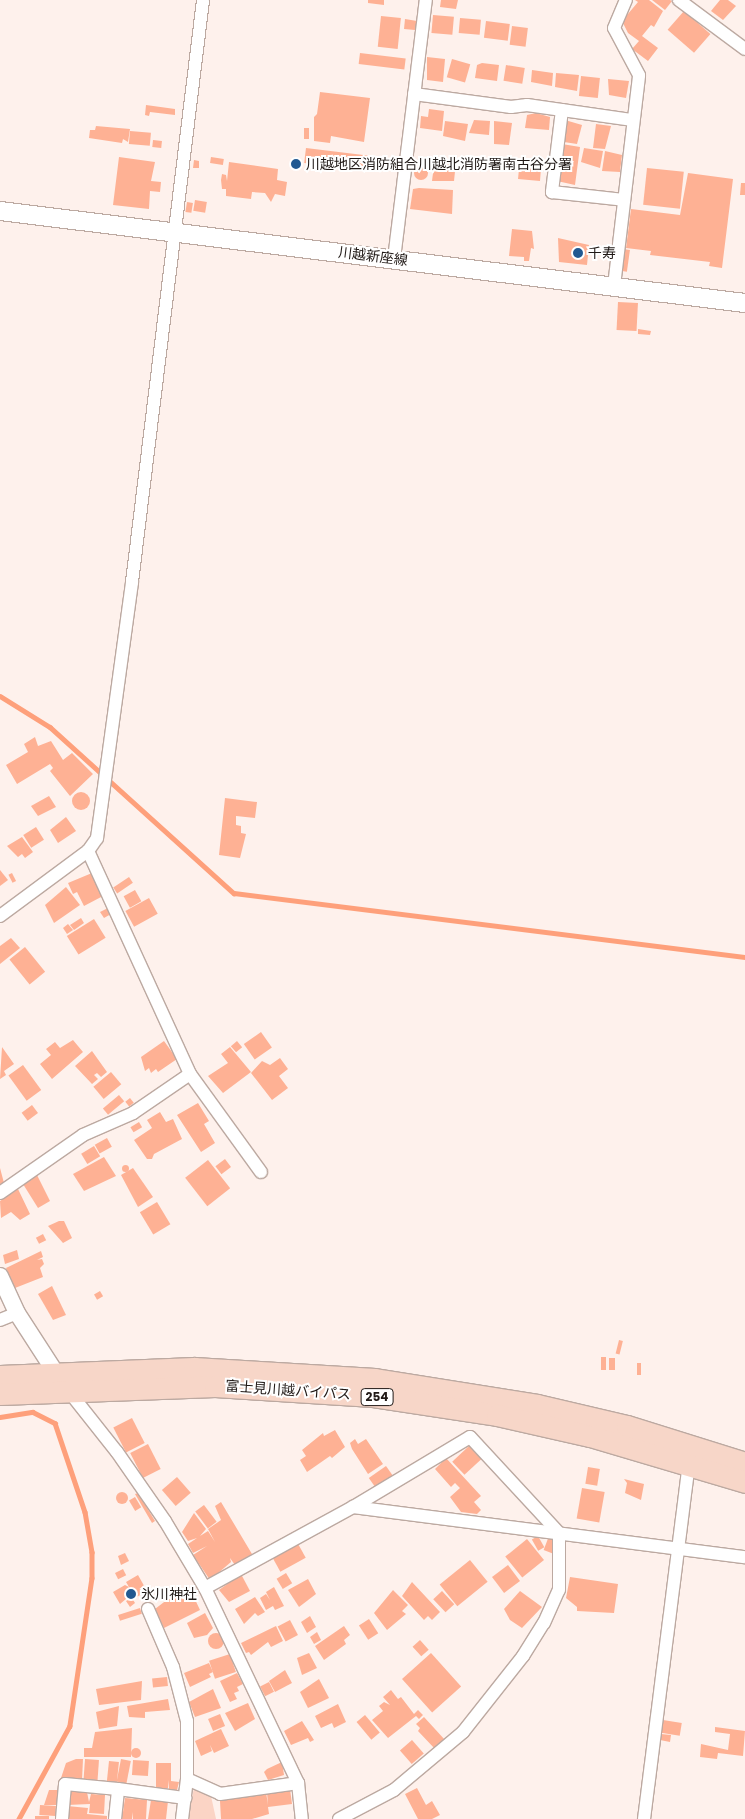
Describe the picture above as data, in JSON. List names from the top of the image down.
{
  "streets": {
    "highway": ["富士見川越バイパス", "254"],
    "main road": ["川越新座線"]
  },
  "places": ["川越地区消防組合川越北消防署南古谷分署", "千寿", "氷川神社"]
}
